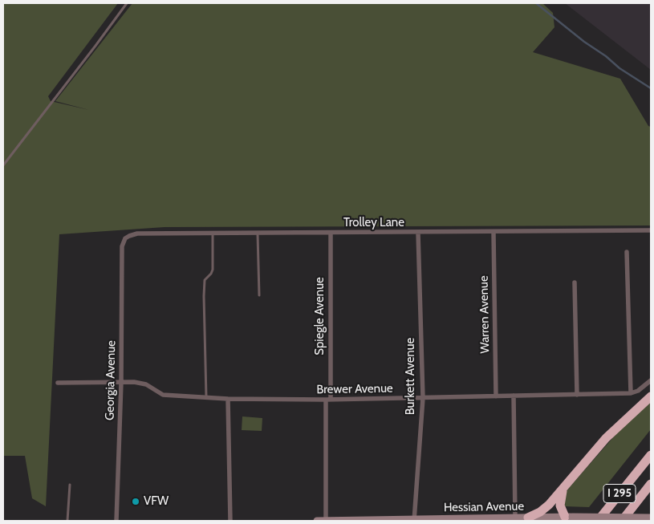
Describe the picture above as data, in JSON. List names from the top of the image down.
{
  "streets": {
    "highway": ["I 295"],
    "main road": ["Hessian Avenue"],
    "street": [
      "Trolley Lane",
      "Warren Avenue",
      "Spiegle Avenue",
      "Burkett Avenue",
      "Georgia Avenue",
      "Brewer Avenue"
    ]
  },
  "crossings": [
    ["Trolley Lane", "Warren Avenue"],
    ["Trolley Lane", "Spiegle Avenue"],
    ["Trolley Lane", "Burkett Avenue"],
    ["Trolley Lane", "Georgia Avenue"],
    ["Warren Avenue", "Brewer Avenue"],
    ["Spiegle Avenue", "Brewer Avenue"],
    ["Spiegle Avenue", "Hessian Avenue"],
    ["Burkett Avenue", "Brewer Avenue"],
    ["Burkett Avenue", "Hessian Avenue"],
    ["Georgia Avenue", "Brewer Avenue"]
  ],
  "places": ["VFW"]
}
